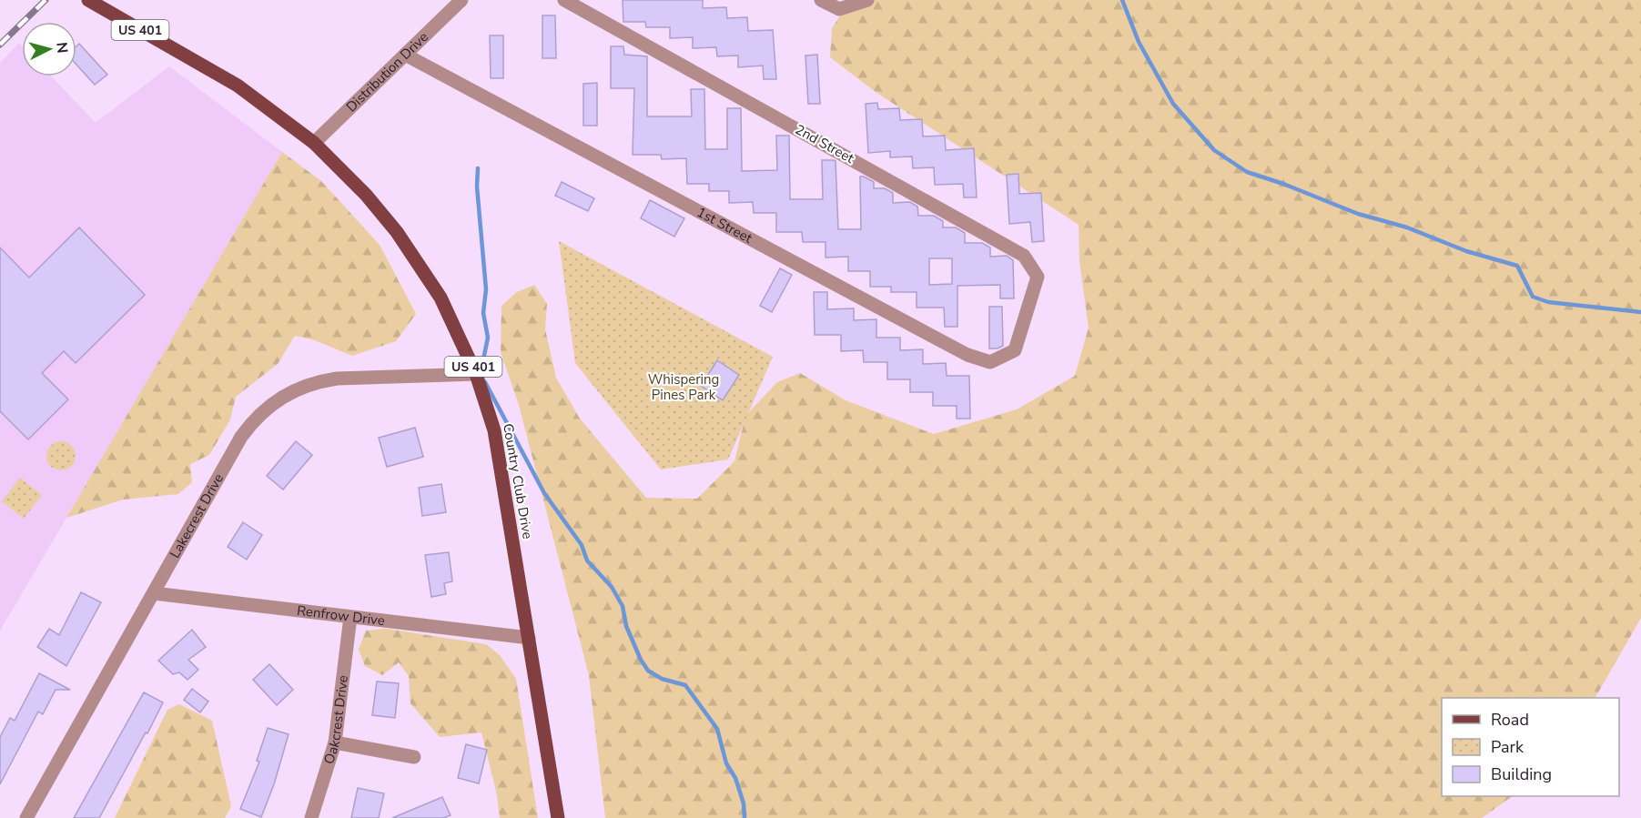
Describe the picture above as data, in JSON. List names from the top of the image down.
{
  "streets": {
    "main road": ["US 401", "Country Club Drive"],
    "street": [
      "Distribution Drive",
      "2nd Street",
      "1st Street",
      "Lakecrest Drive",
      "Renfrow Drive",
      "Oakcrest Drive"
    ]
  },
  "crossings": [
    ["Distribution Drive", "1st Street"],
    ["Distribution Drive", "Country Club Drive"],
    ["2nd Street", "1st Street"],
    ["Country Club Drive", "Lakecrest Drive"],
    ["Country Club Drive", "Renfrow Drive"],
    ["Lakecrest Drive", "Renfrow Drive"],
    ["Renfrow Drive", "Oakcrest Drive"]
  ],
  "parks": ["Whispering Pines Park"],
  "legend": ["Road", "Park", "Building"],
  "north": "right"
}
